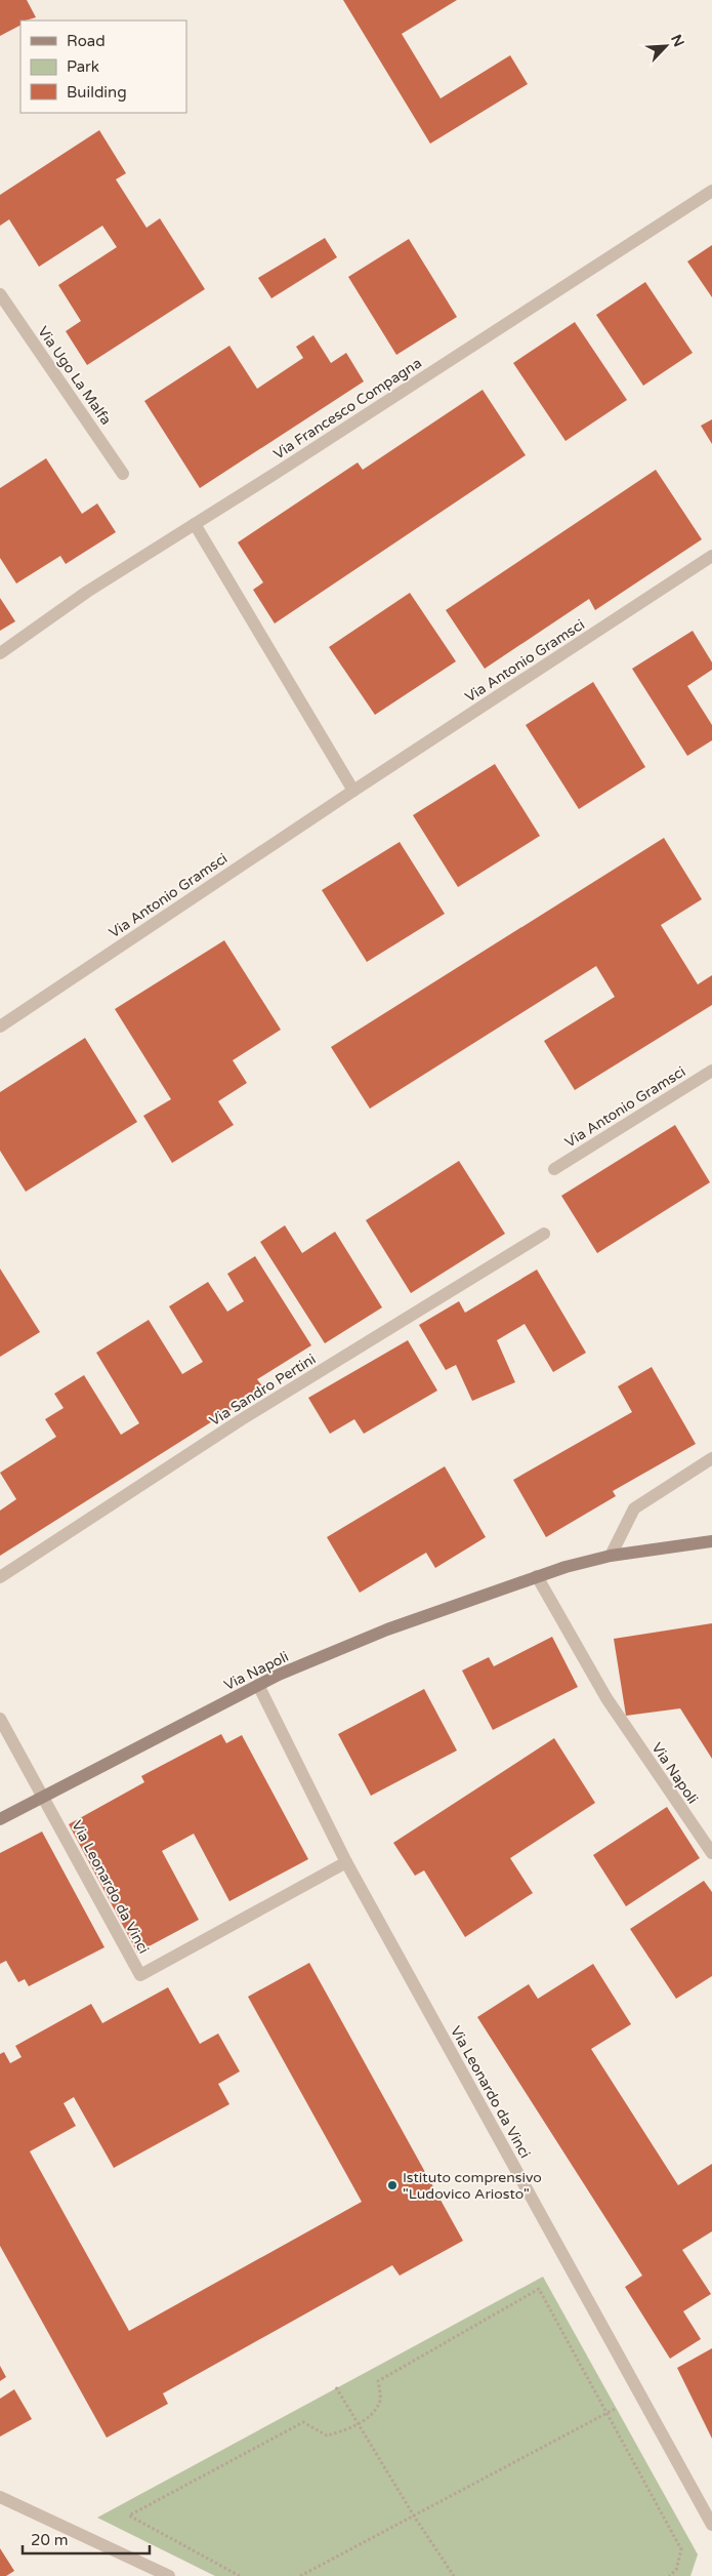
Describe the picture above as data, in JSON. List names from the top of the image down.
{
  "streets": {
    "main road": ["Via Napoli"],
    "street": [
      "Via Ugo La Malfa",
      "Via Francesco Compagna",
      "Via Antonio Gramsci",
      "Via Sandro Pertini",
      "Via Leonardo da Vinci"
    ]
  },
  "crossings": [
    ["Via Napoli", "Via Leonardo da Vinci"]
  ],
  "places": ["Istituto comprensivo \"Ludovico Ariosto\""],
  "legend": ["Road", "Park", "Building"],
  "scale_bar": "20 m",
  "north": "top right"
}
